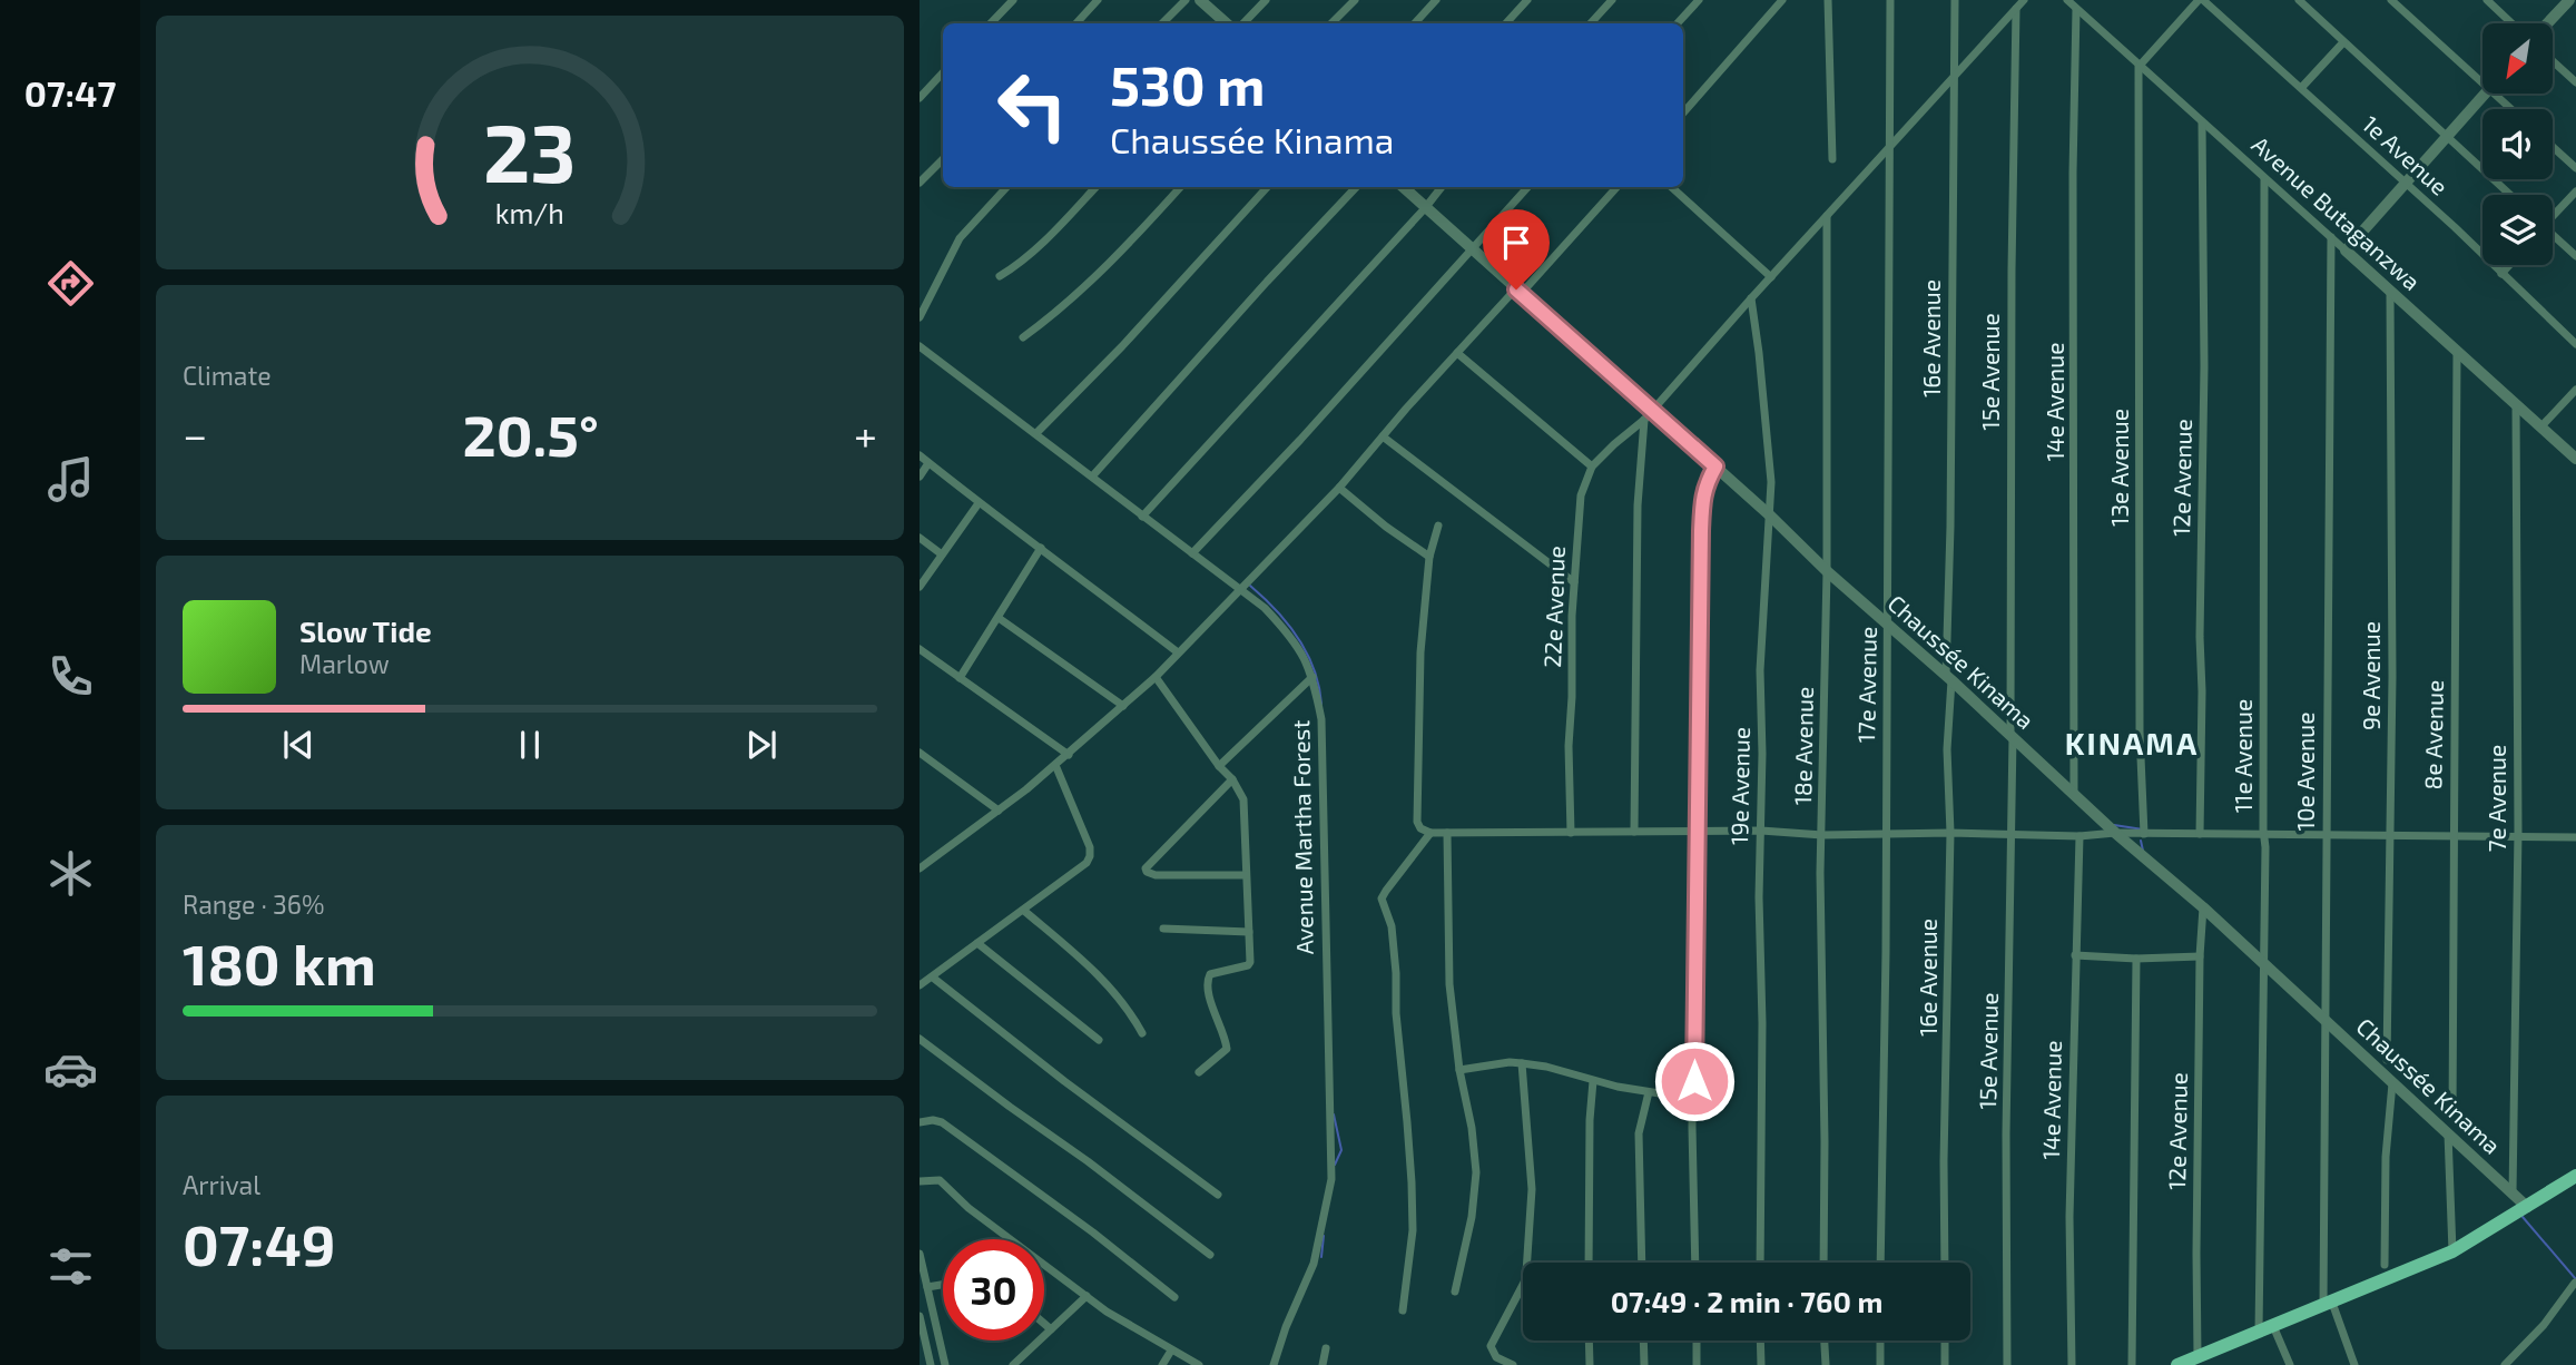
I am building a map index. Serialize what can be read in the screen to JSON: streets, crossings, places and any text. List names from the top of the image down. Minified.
{"streets":{"street":["1e Avenue","Avenue Butaganzwa","16e Avenue","15e Avenue","14e Avenue","13e Avenue","12e Avenue","22e Avenue","Chaussée Kinama","9e Avenue","17e Avenue","8e Avenue","18e Avenue","11e Avenue","10e Avenue","19e Avenue","7e Avenue","Avenue Martha Forest"]},"crossings":[["Avenue Butaganzwa","14e Avenue"],["Avenue Butaganzwa","13e Avenue"],["Avenue Butaganzwa","12e Avenue"],["Avenue Butaganzwa","9e Avenue"],["Avenue Butaganzwa","8e Avenue"],["Avenue Butaganzwa","11e Avenue"],["Avenue Butaganzwa","10e Avenue"],["Avenue Butaganzwa","7e Avenue"],["16e Avenue","22e Avenue"],["16e Avenue","Chaussée Kinama"],["15e Avenue","22e Avenue"],["15e Avenue","Chaussée Kinama"],["14e Avenue","Chaussée Kinama"],["12e Avenue","Chaussée Kinama"],["22e Avenue","Chaussée Kinama"],["22e Avenue","17e Avenue"],["22e Avenue","18e Avenue"],["22e Avenue","19e Avenue"],["Chaussée Kinama","17e Avenue"],["Chaussée Kinama","18e Avenue"],["Chaussée Kinama","11e Avenue"],["Chaussée Kinama","10e Avenue"],["Chaussée Kinama","19e Avenue"],["Chaussée Kinama","7e Avenue"]],"districts":["KINAMA"],"north":"bottom left","page":{"tabs":"07:47","turn":["530 m","Chaussée Kinama"],"tile":["Climate",["Range · 36%","180 km"],["Arrival","07:49"]],"heat":["−","20.5°","+"],"song":["Slow Tide","Marlow"],"limit":"30","trip":"07:49 · 2 min · 760 m","gauge":["23","km/h"]}}
